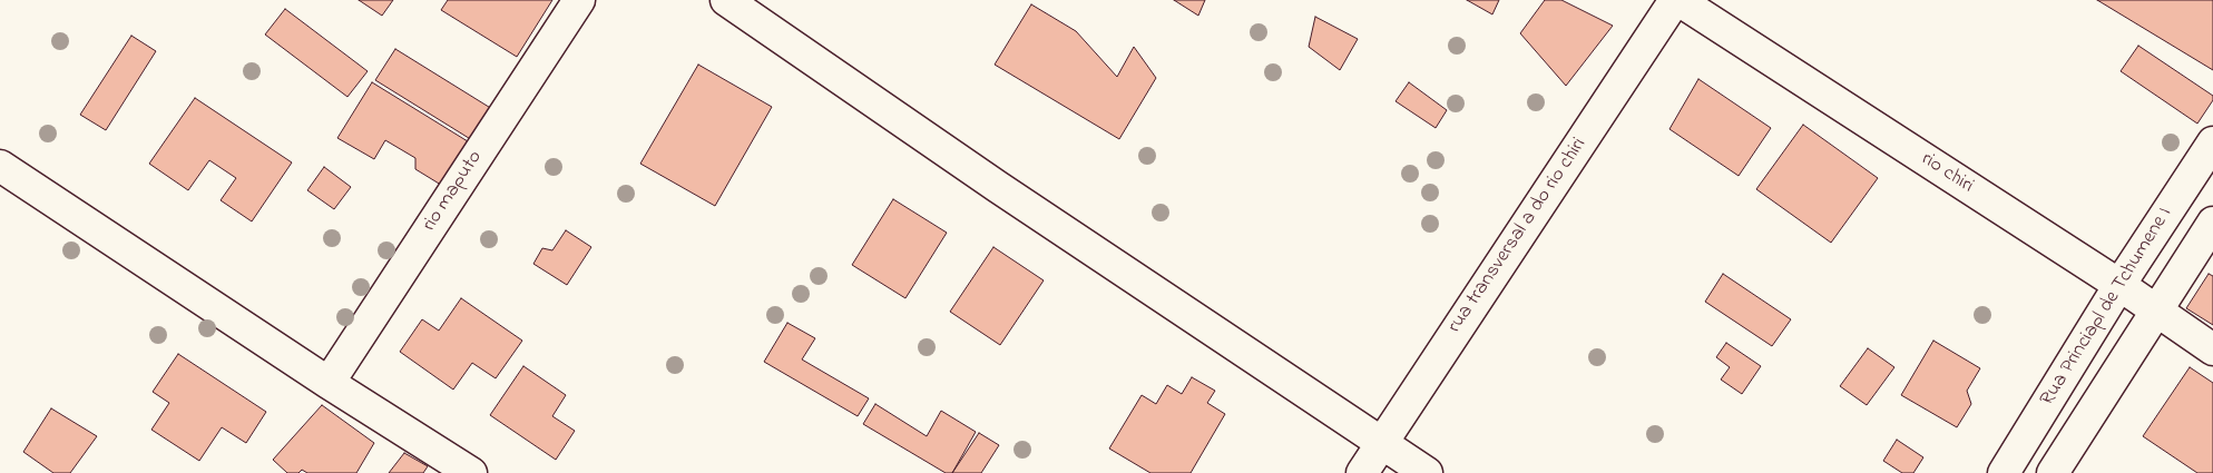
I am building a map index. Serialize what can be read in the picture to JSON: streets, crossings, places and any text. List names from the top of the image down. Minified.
{"streets":{"street":["rio chiri","rio maputo","rua transversal a do rio chiri","Rua Princiapl de Tchumene I"]},"crossings":[["rio chiri","rua transversal a do rio chiri"],["rio chiri","Rua Princiapl de Tchumene I"]]}
